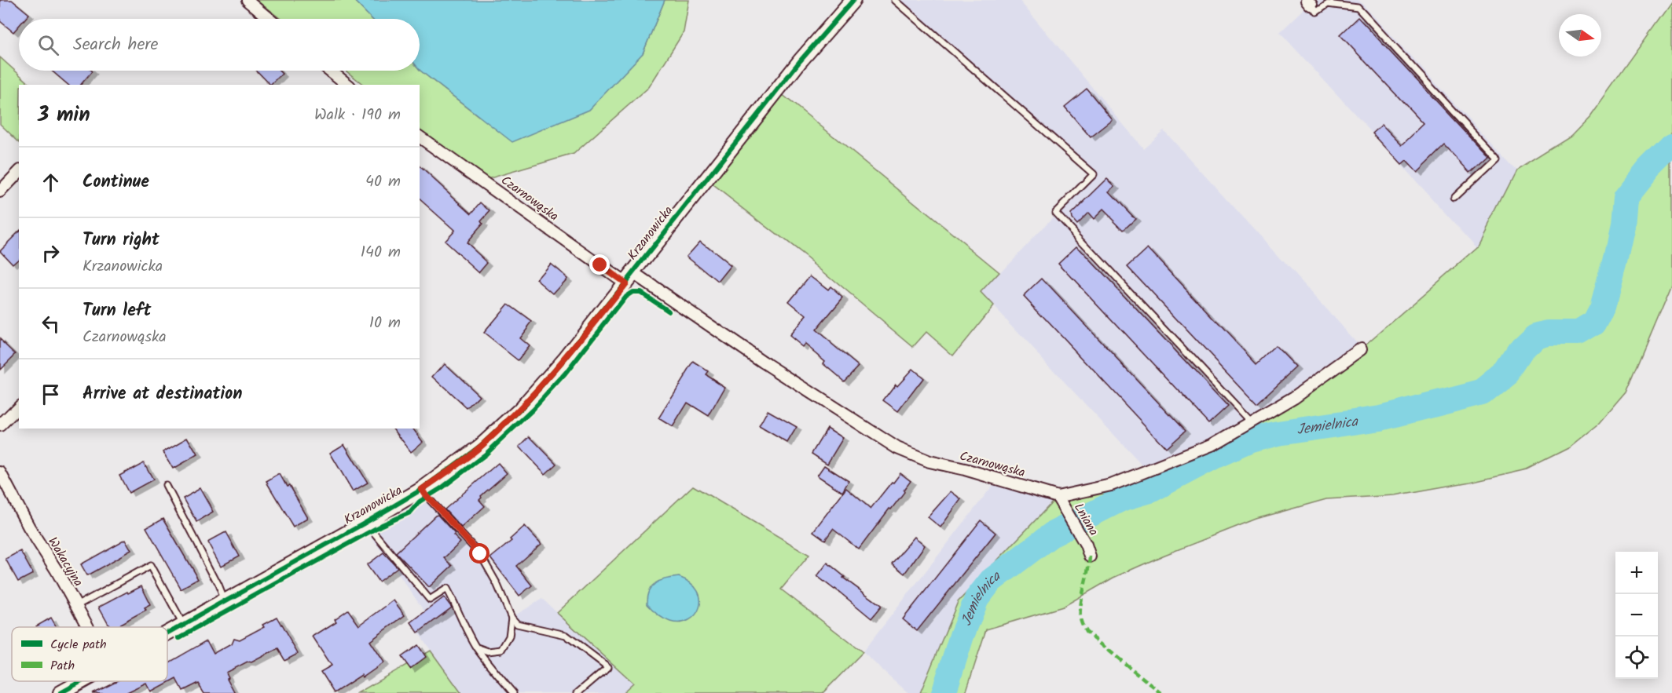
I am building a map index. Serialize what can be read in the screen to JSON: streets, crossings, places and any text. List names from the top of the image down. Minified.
{"streets":{"street":["Czarnowąska","Krzanowicka","Lniana","Wakacyjna"]},"crossings":[["Czarnowąska","Krzanowicka"],["Czarnowąska","Lniana"]],"water":["Jemielnica"],"legend":["Cycle path","Path"],"north":"right","page":{"search":"Search here","heading":["3 min","Walk · 190 m"],"list":[["Continue","40 m"],["Turn right","Krzanowicka","140 m"],["Turn left","Czarnowąska","10 m"],"Arrive at destination"],"map_buttons":["+","−"]}}
